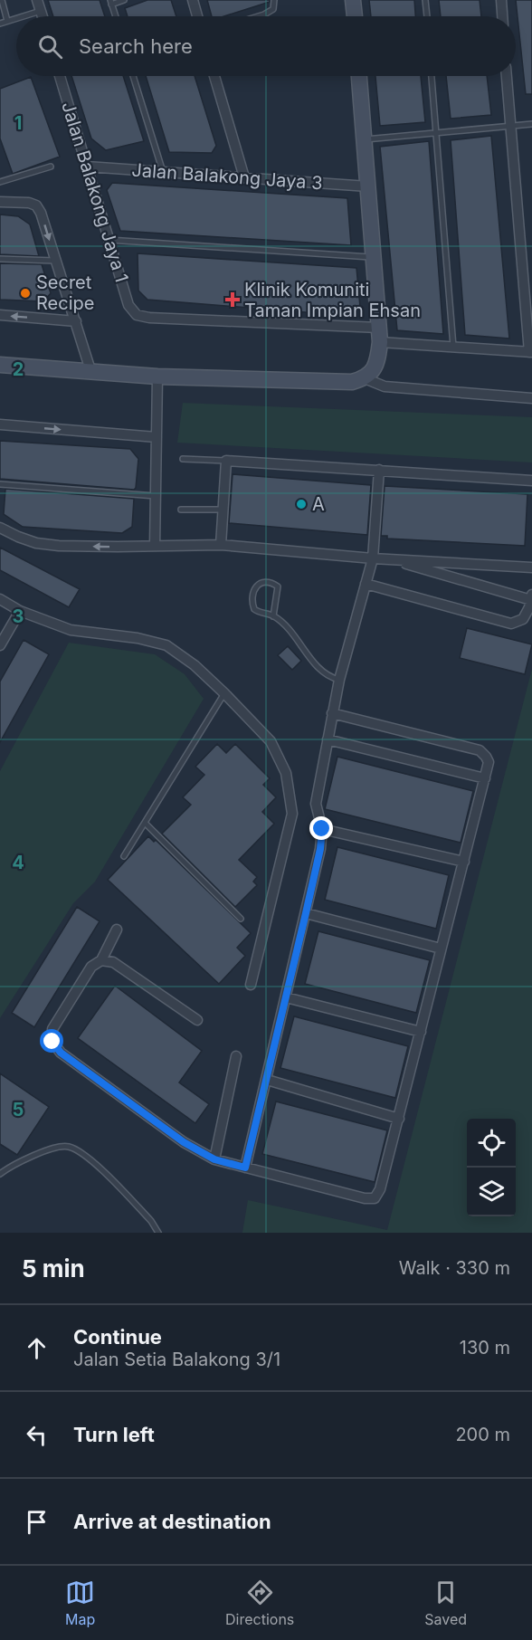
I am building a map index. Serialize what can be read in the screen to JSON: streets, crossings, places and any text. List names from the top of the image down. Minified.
{"streets":{"street":["Jalan Balakong Jaya 3","Jalan Balakong Jaya 1"]},"crossings":[["Jalan Balakong Jaya 3","Jalan Balakong Jaya 1"]],"places":{"other":["Secret Recipe","A"],"health":["Klinik Komuniti Taman Impian Ehsan"]},"page":{"search":"Search here","heading":["5 min","Walk · 330 m"],"list":[["Continue","Jalan Setia Balakong 3/1","130 m"],["Turn left","200 m"],"Arrive at destination"],"nav":["Map","Directions","Saved"]},"grid":{"rows":["1","2","3","4","5"]}}
